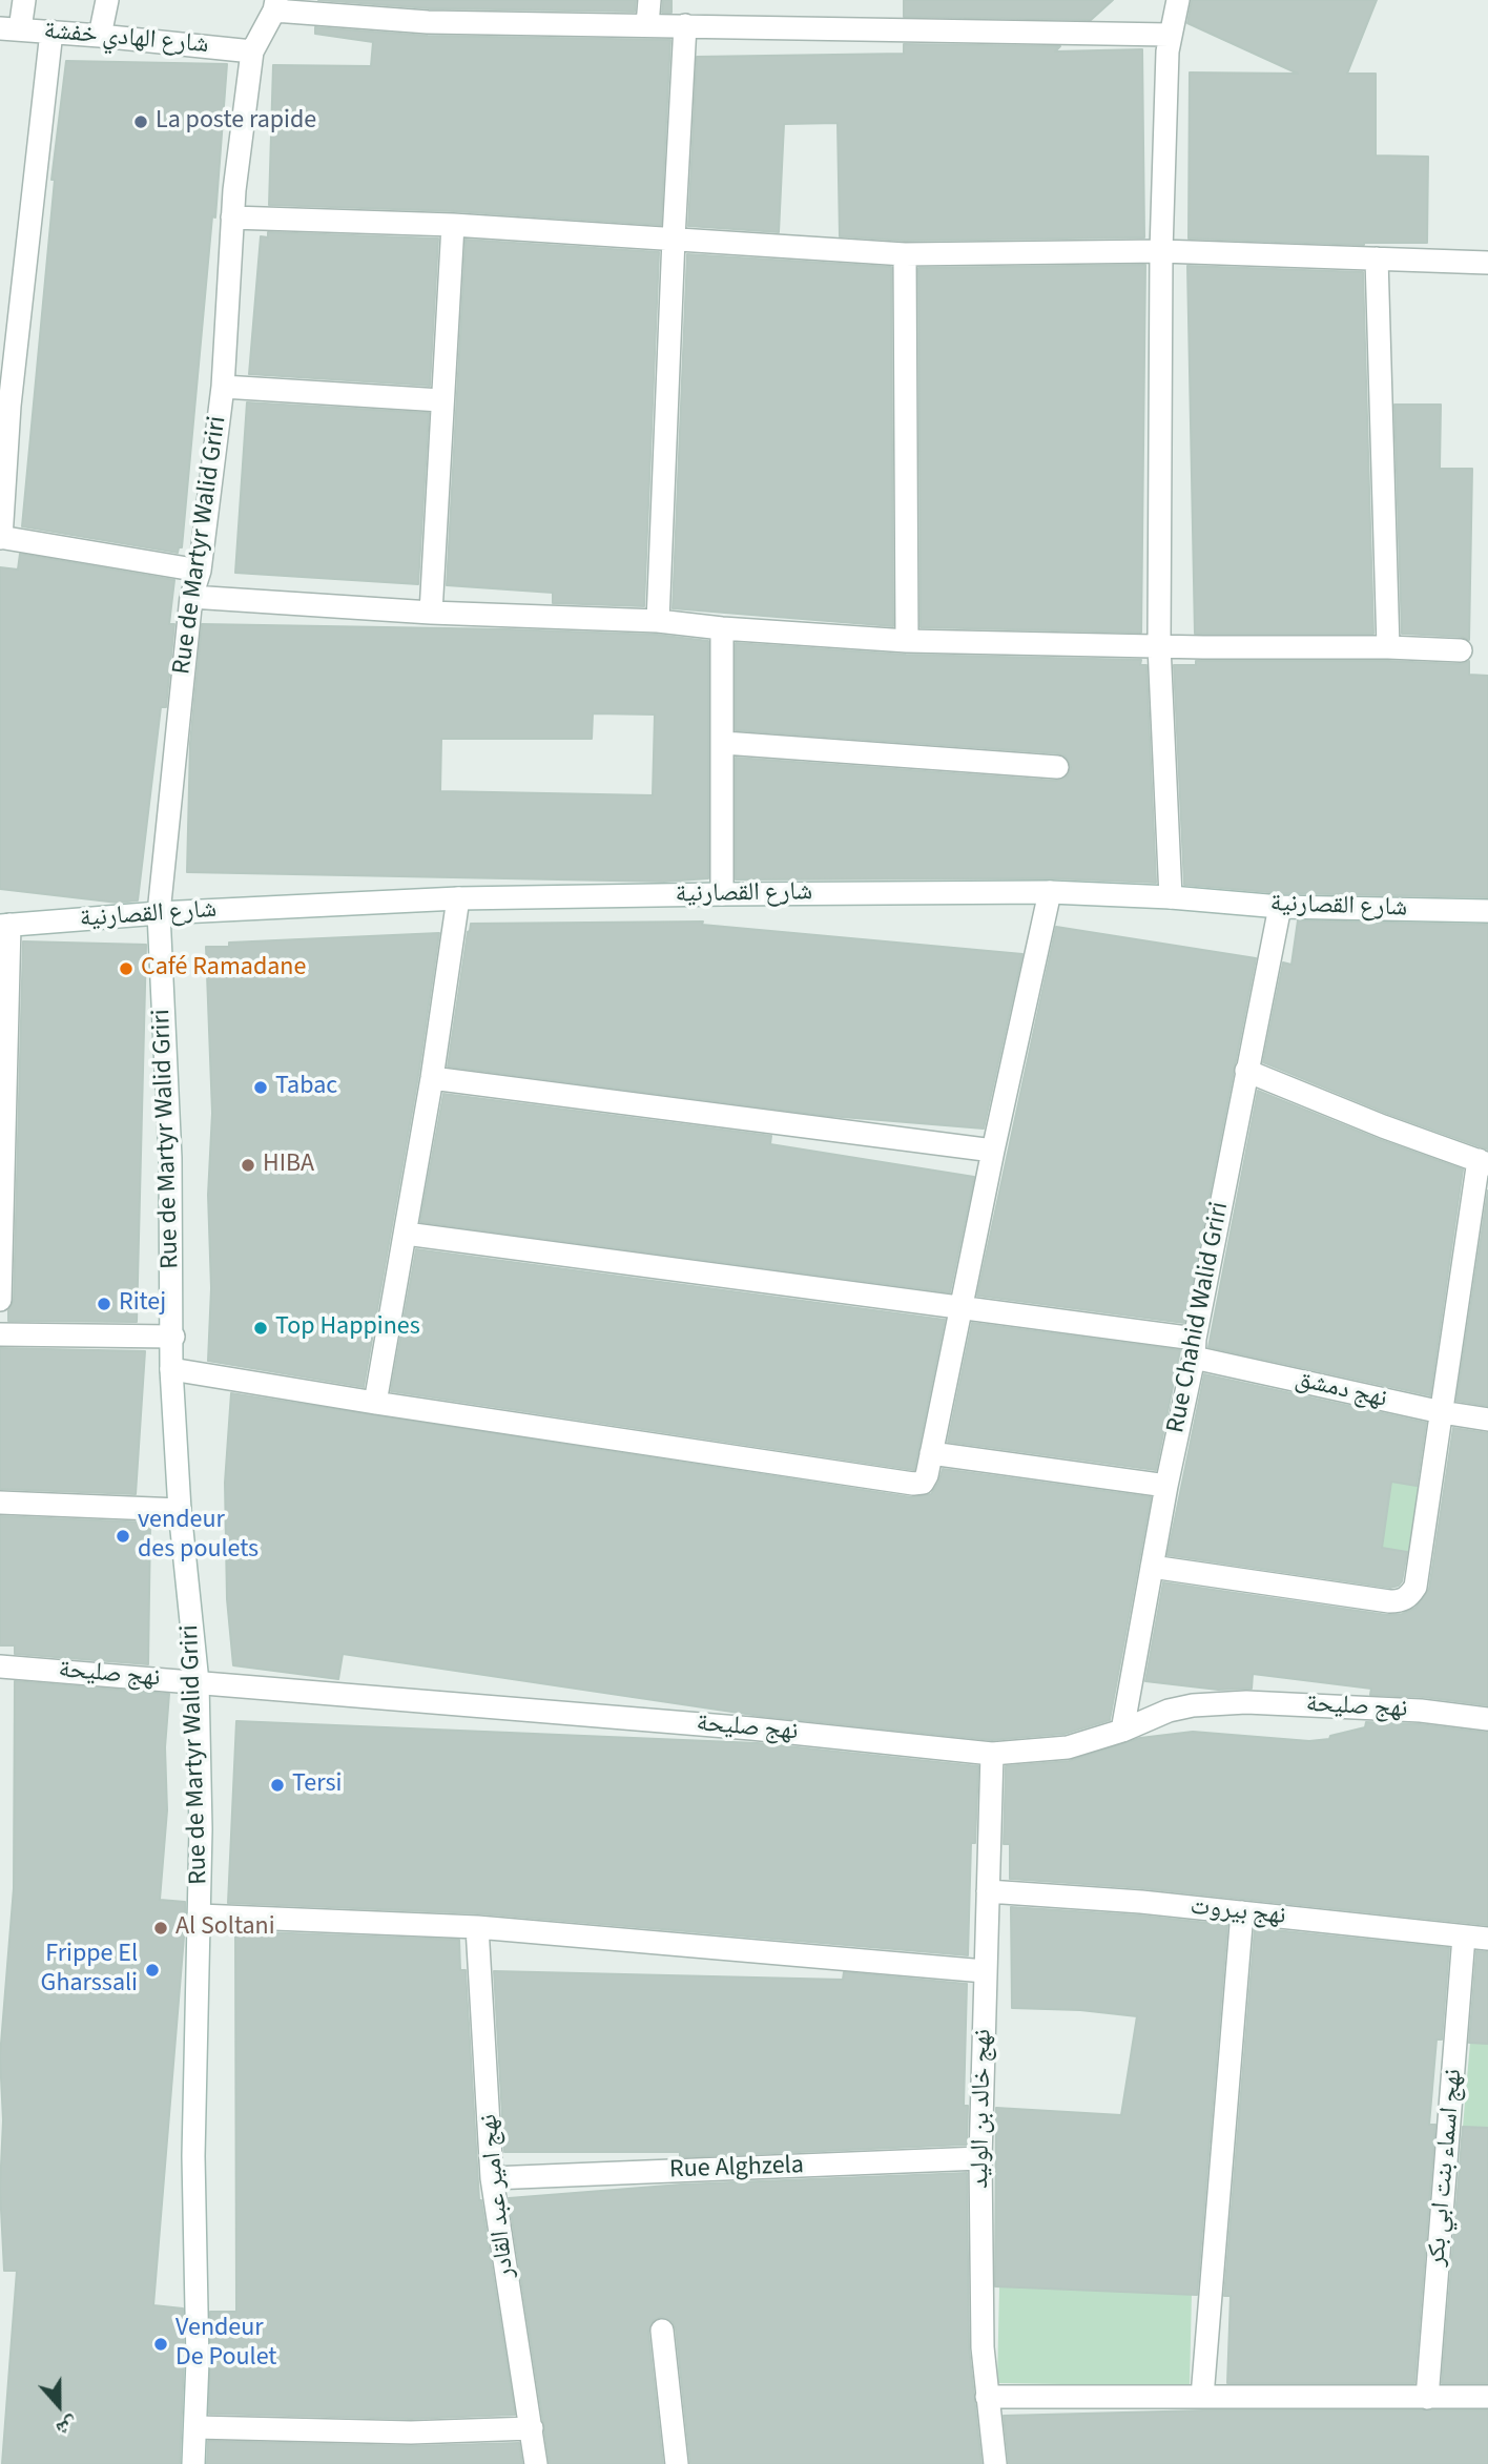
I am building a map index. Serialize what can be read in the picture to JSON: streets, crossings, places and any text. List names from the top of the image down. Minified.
{"streets":{"street":["شارع الهادي خفشة","Rue de Martyr Walid Griri","شارع القصارنية","Rue Chahid Walid Griri","نهج دمشق","نهج صليحة","نهج بيروت","نهج خالد بن الوليد","نهج اسماء بنت ابي بكر","Rue Alghzela","نهج امير عبد القادر"]},"crossings":[["شارع الهادي خفشة","Rue de Martyr Walid Griri"],["Rue de Martyr Walid Griri","شارع القصارنية"],["Rue de Martyr Walid Griri","نهج صليحة"],["شارع القصارنية","Rue Chahid Walid Griri"],["Rue Chahid Walid Griri","نهج دمشق"],["Rue Chahid Walid Griri","نهج صليحة"],["نهج صليحة","نهج خالد بن الوليد"],["نهج بيروت","نهج خالد بن الوليد"],["نهج بيروت","نهج اسماء بنت ابي بكر"],["نهج خالد بن الوليد","Rue Alghzela"],["Rue Alghzela","نهج امير عبد القادر"]],"places":["La poste rapide","Café Ramadane","Tabac","HIBA","Ritej","Top Happines","vendeur des poulets","Tersi","Al Soltani","Frippe El Gharssali","Vendeur De Poulet"],"north":"bottom"}
